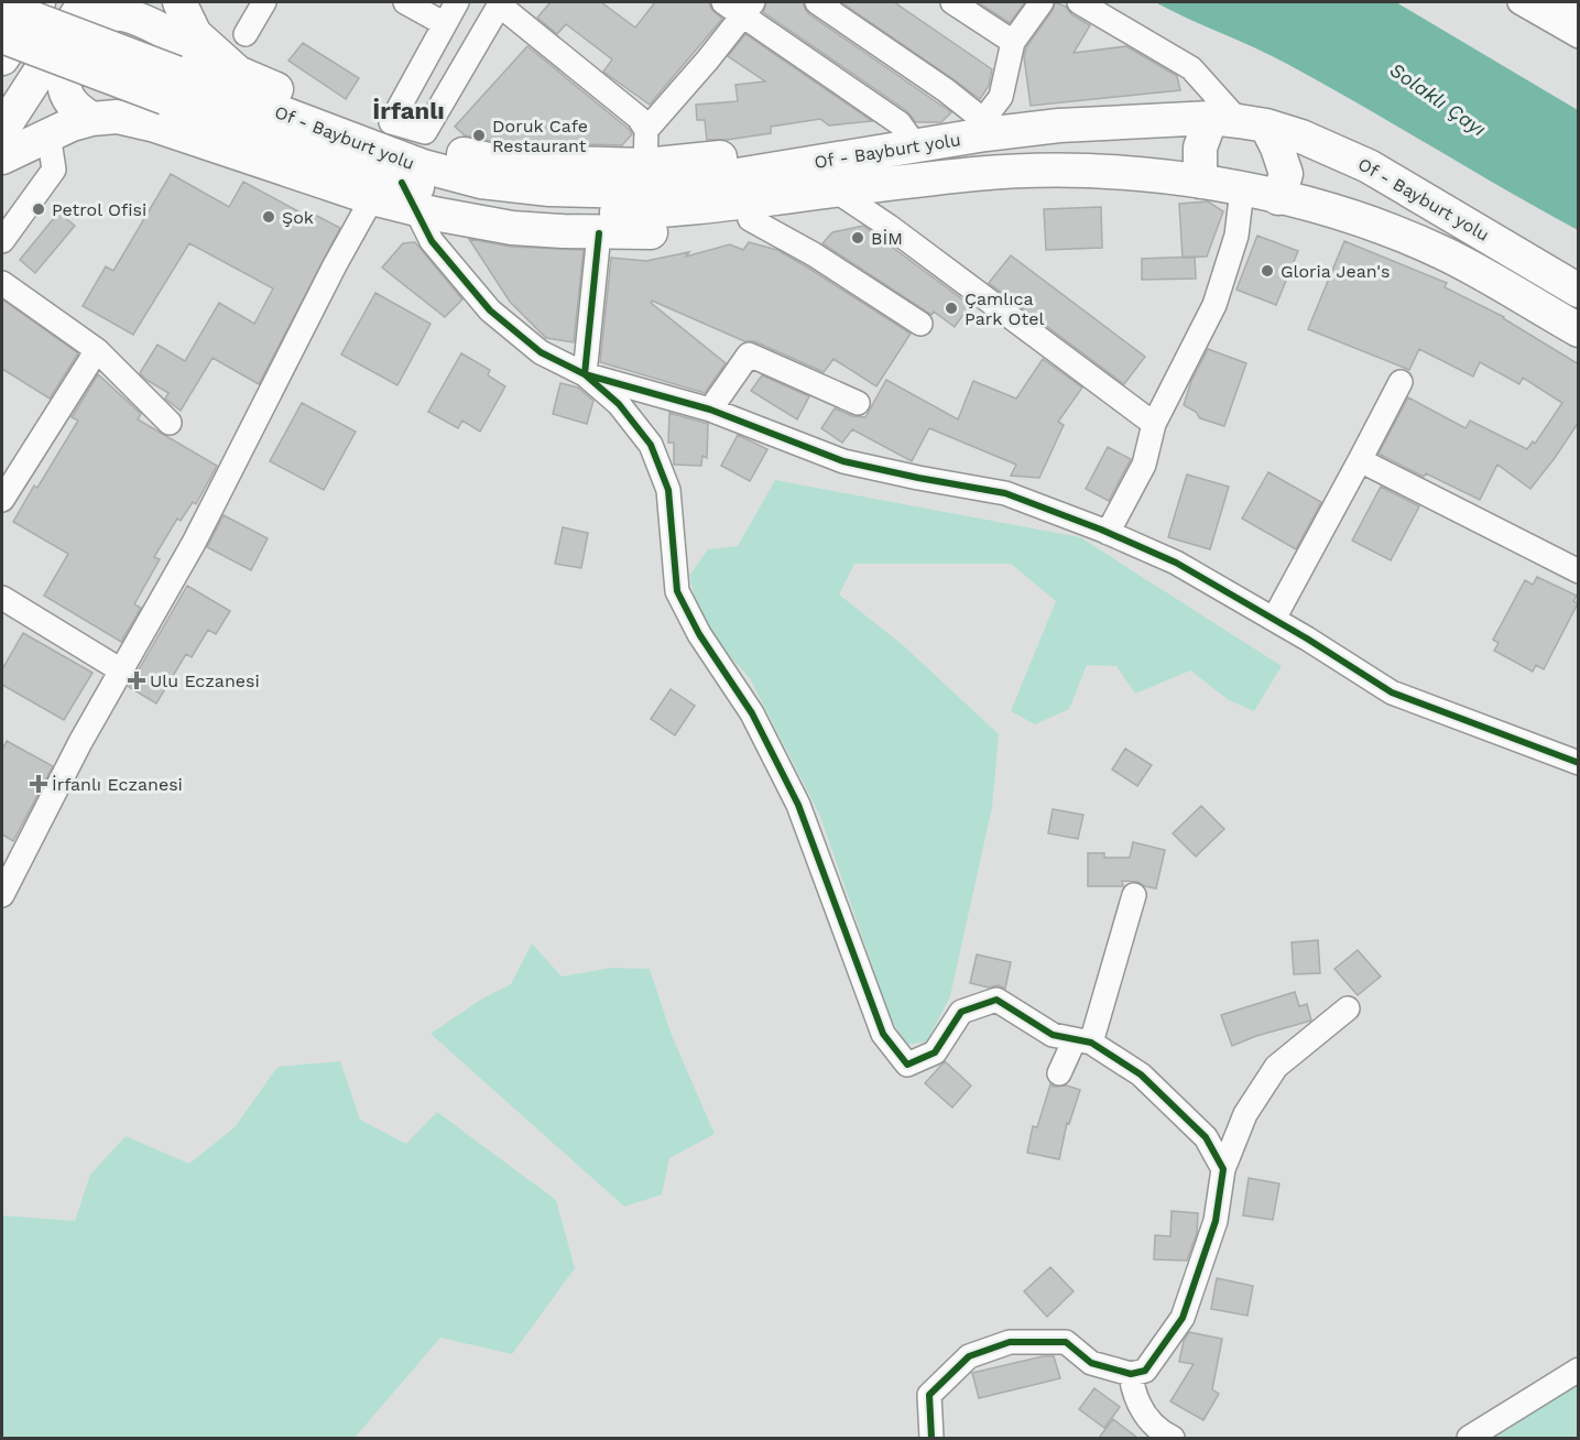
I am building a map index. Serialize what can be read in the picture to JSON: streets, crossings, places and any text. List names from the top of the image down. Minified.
{"streets":{"highway":["Of - Bayburt yolu"]},"districts":["İrfanlı"],"water":["Solaklı Çayı"],"places":{"other":["Doruk Cafe Restaurant","Petrol Ofisi","Şok","BİM","Gloria Jean's","Çamlıca Park Otel"],"health":["Ulu Eczanesi","İrfanlı Eczanesi"]}}
